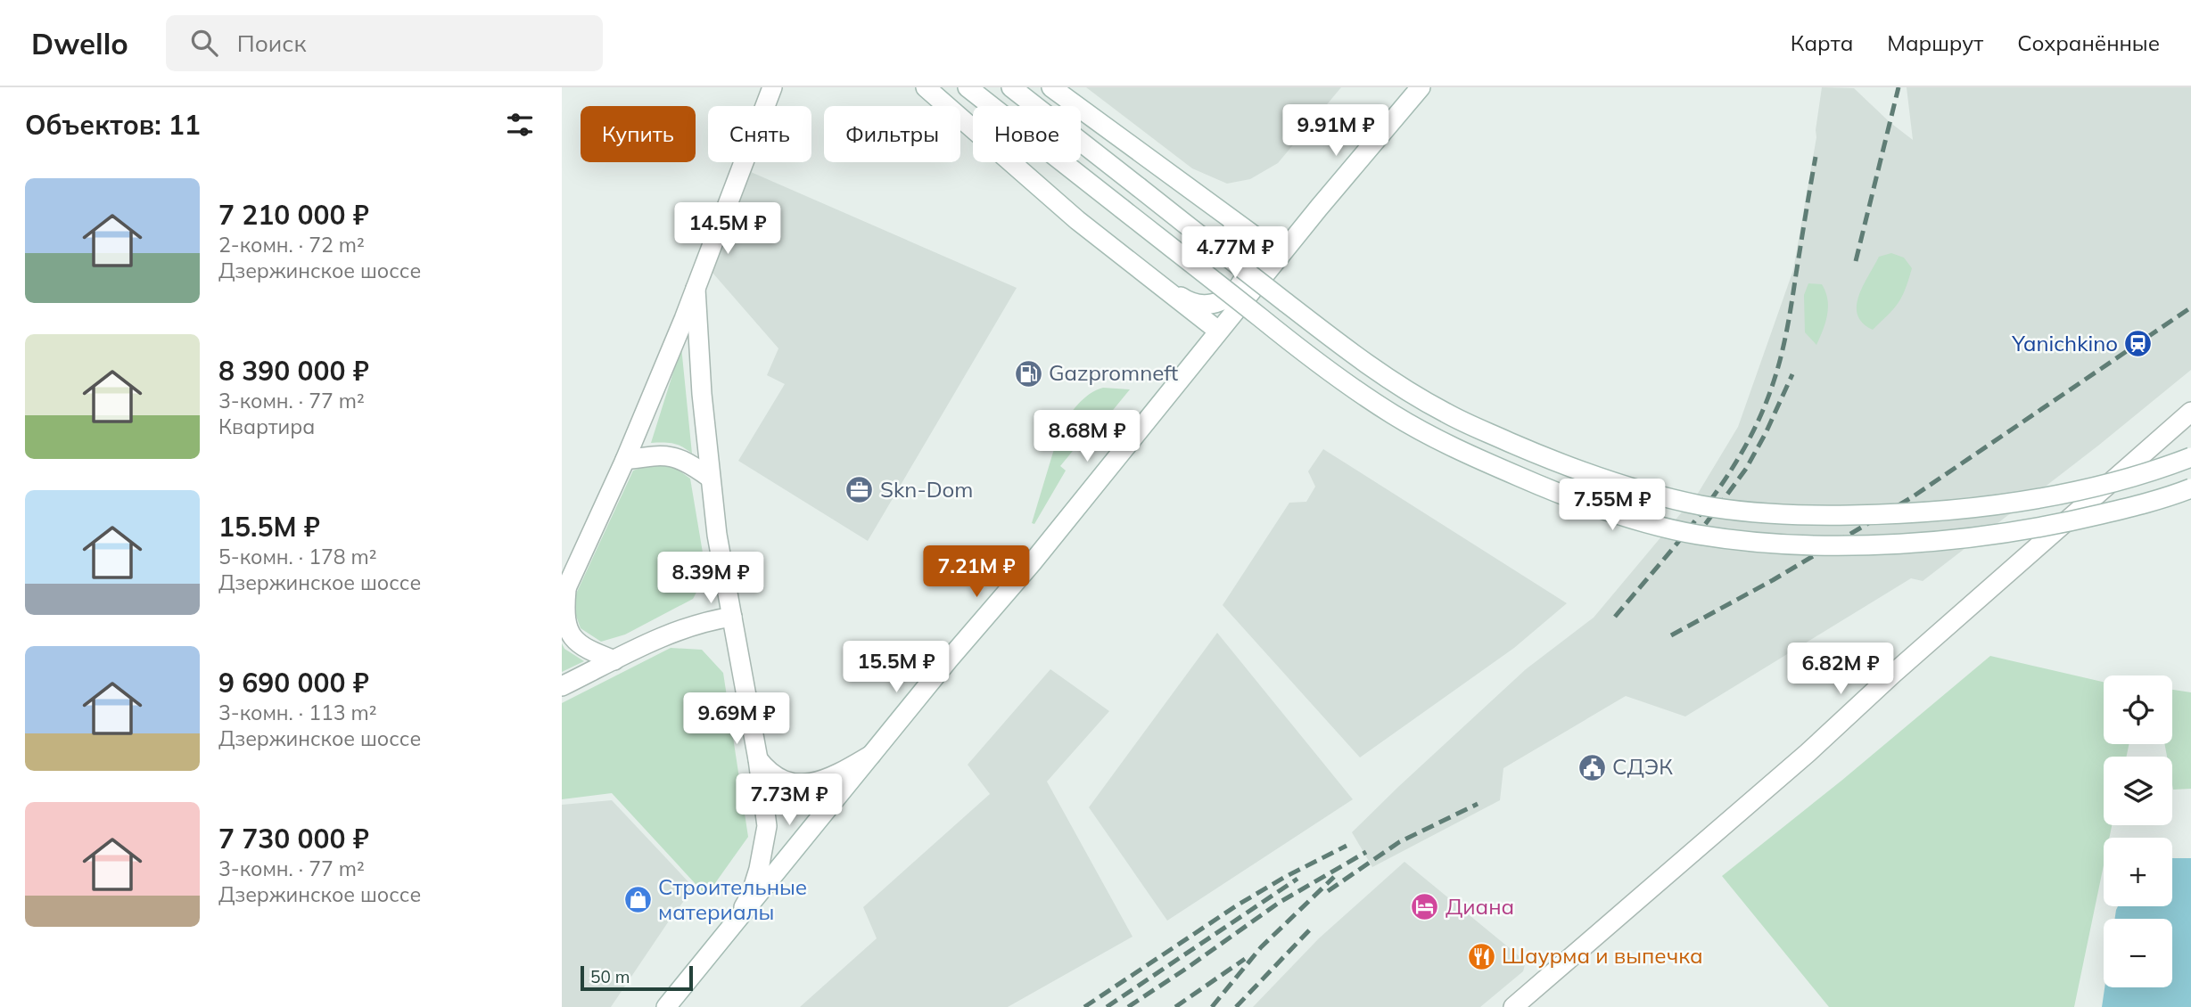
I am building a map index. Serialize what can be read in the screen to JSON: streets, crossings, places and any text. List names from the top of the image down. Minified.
{"places":{"station":["Yanichkino"],"fuel station":["Gazpromneft"],"office":["Skn-Dom"],"public building":["СДЭК"],"shop":["Строительные материалы"],"hotel":["Диана"],"restaurant":["Шаурма и выпечка"]},"scale_bar":"50 m","page":{"header":"Dwello","search":"Поиск","nav":["Карта","Маршрут","Сохранённые"],"heading":"Объектов: 11","price":["9.91M ₽","14.5M ₽","4.77M ₽","8.68M ₽","7.55M ₽","7.21M ₽","8.39M ₽","15.5M ₽","6.82M ₽","9.69M ₽","7.73M ₽"],"chip":["Купить","Снять","Фильтры","Новое"],"list":[{"name":"7 210 000 ₽","note":"2-комн. · 72 m² · Дзержинское шоссе"},{"name":"8 390 000 ₽","note":"3-комн. · 77 m² · Квартира"},{"name":"15.5M ₽","note":"5-комн. · 178 m² · Дзержинское шоссе"},{"name":"9 690 000 ₽","note":"3-комн. · 113 m² · Дзержинское шоссе"},{"name":"7 730 000 ₽","note":"3-комн. · 77 m² · Дзержинское шоссе"}],"map_buttons":["+","−"],"scale":"50 m"}}
